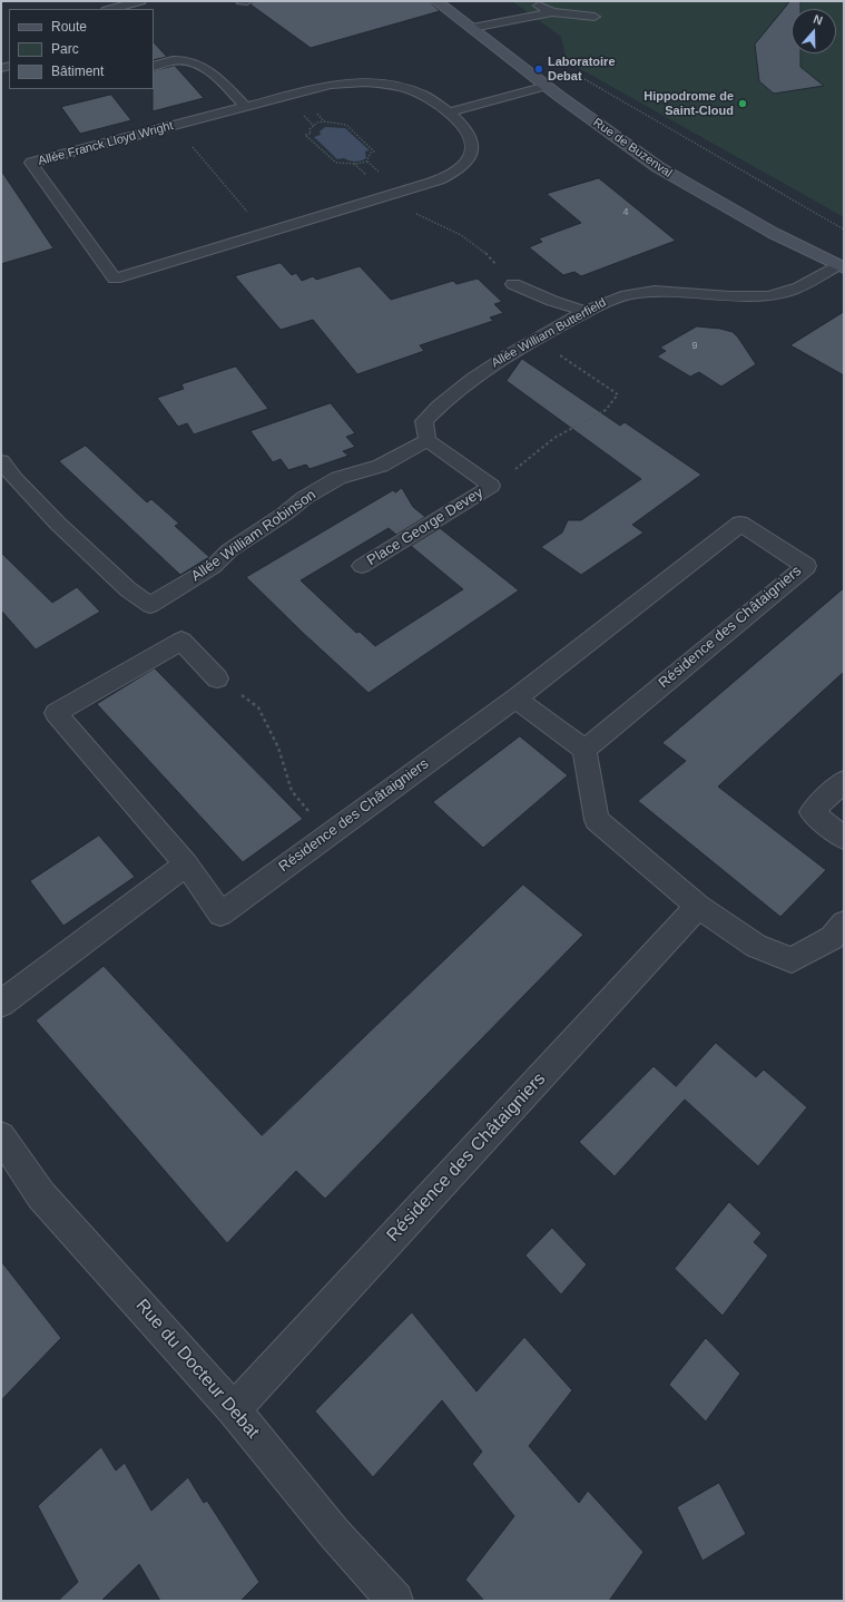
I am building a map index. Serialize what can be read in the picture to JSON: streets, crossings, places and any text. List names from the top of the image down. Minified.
{"streets":{"main road":["Rue de Buzenval"],"street":["Résidence des Châtaigniers","Rue du Docteur Debat"],"lane":["Allée Franck Lloyd Wright","Allée William Butterfield","Place George Devey","Allée William Robinson"]},"crossings":[["Rue de Buzenval","Allée William Butterfield"],["Allée William Butterfield","Place George Devey"],["Allée William Butterfield","Allée William Robinson"],["Place George Devey","Allée William Robinson"],["Résidence des Châtaigniers","Rue du Docteur Debat"]],"places":["Laboratoire Debat","Hippodrome de Saint-Cloud"],"house_numbers":["4","9"],"legend":["Route","Parc","Bâtiment"],"north":"top"}
